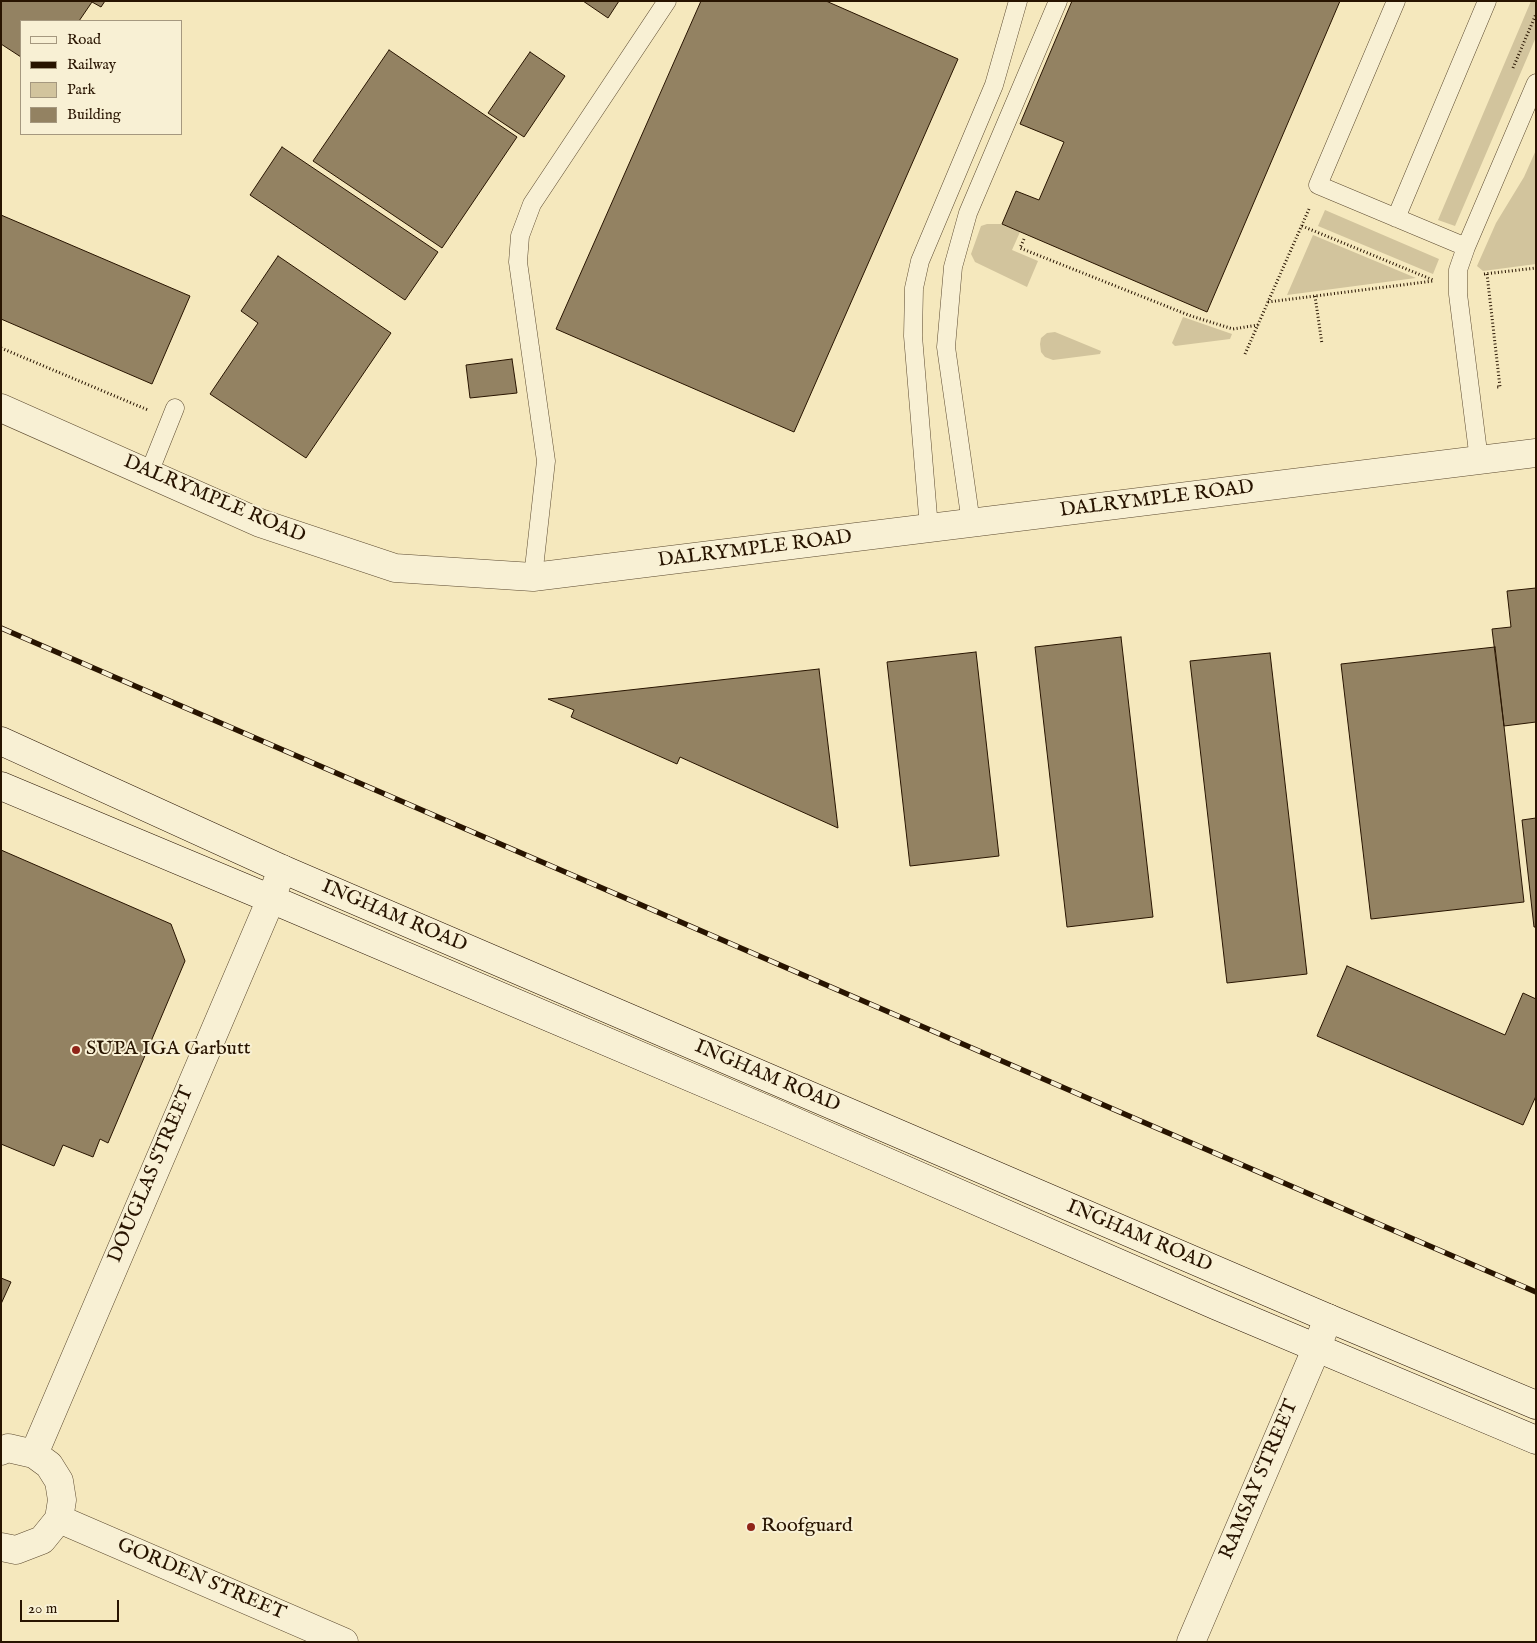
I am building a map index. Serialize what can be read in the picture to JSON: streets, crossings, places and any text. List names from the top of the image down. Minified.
{"streets":{"main road":["DALRYMPLE ROAD","INGHAM ROAD","DOUGLAS STREET","RAMSAY STREET","GORDEN STREET"]},"crossings":[["INGHAM ROAD","DOUGLAS STREET"],["INGHAM ROAD","RAMSAY STREET"]],"places":["SUPA IGA Garbutt","Roofguard"],"legend":["Road","Railway","Park","Building"],"scale_bar":"20 m"}
